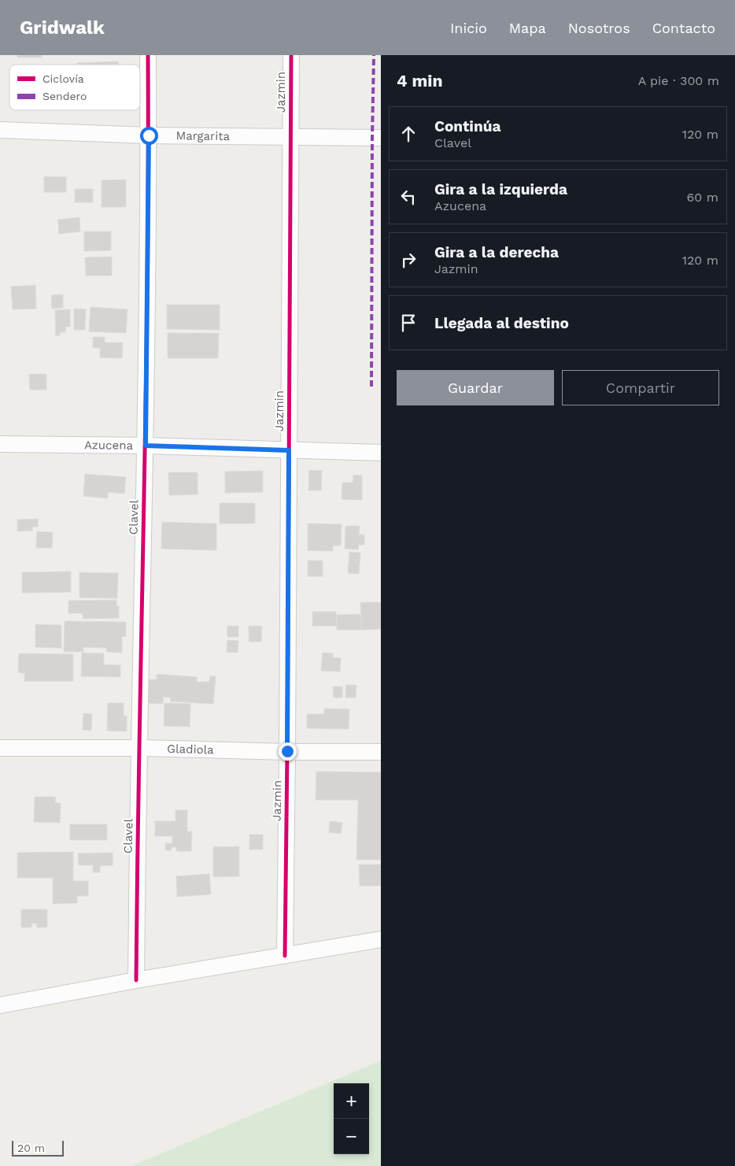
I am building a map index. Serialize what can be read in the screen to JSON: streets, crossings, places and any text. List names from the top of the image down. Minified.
{"streets":{"street":["Jazmin","Margarita","Azucena","Clavel","Gladiola"]},"crossings":[["Jazmin","Margarita"],["Jazmin","Azucena"],["Jazmin","Gladiola"],["Margarita","Clavel"],["Azucena","Clavel"],["Clavel","Gladiola"]],"legend":["Ciclovía","Sendero"],"scale_bar":"20 m","page":{"header":"Gridwalk","nav":["Inicio","Mapa","Nosotros","Contacto"],"heading":["4 min","A pie · 300 m"],"list":[["Continúa","Clavel","120 m"],["Gira a la izquierda","Azucena","60 m"],["Gira a la derecha","Jazmin","120 m"],"Llegada al destino"],"buttons":["Guardar","Compartir"],"map_buttons":["+","−"],"scale":"20 m"}}
